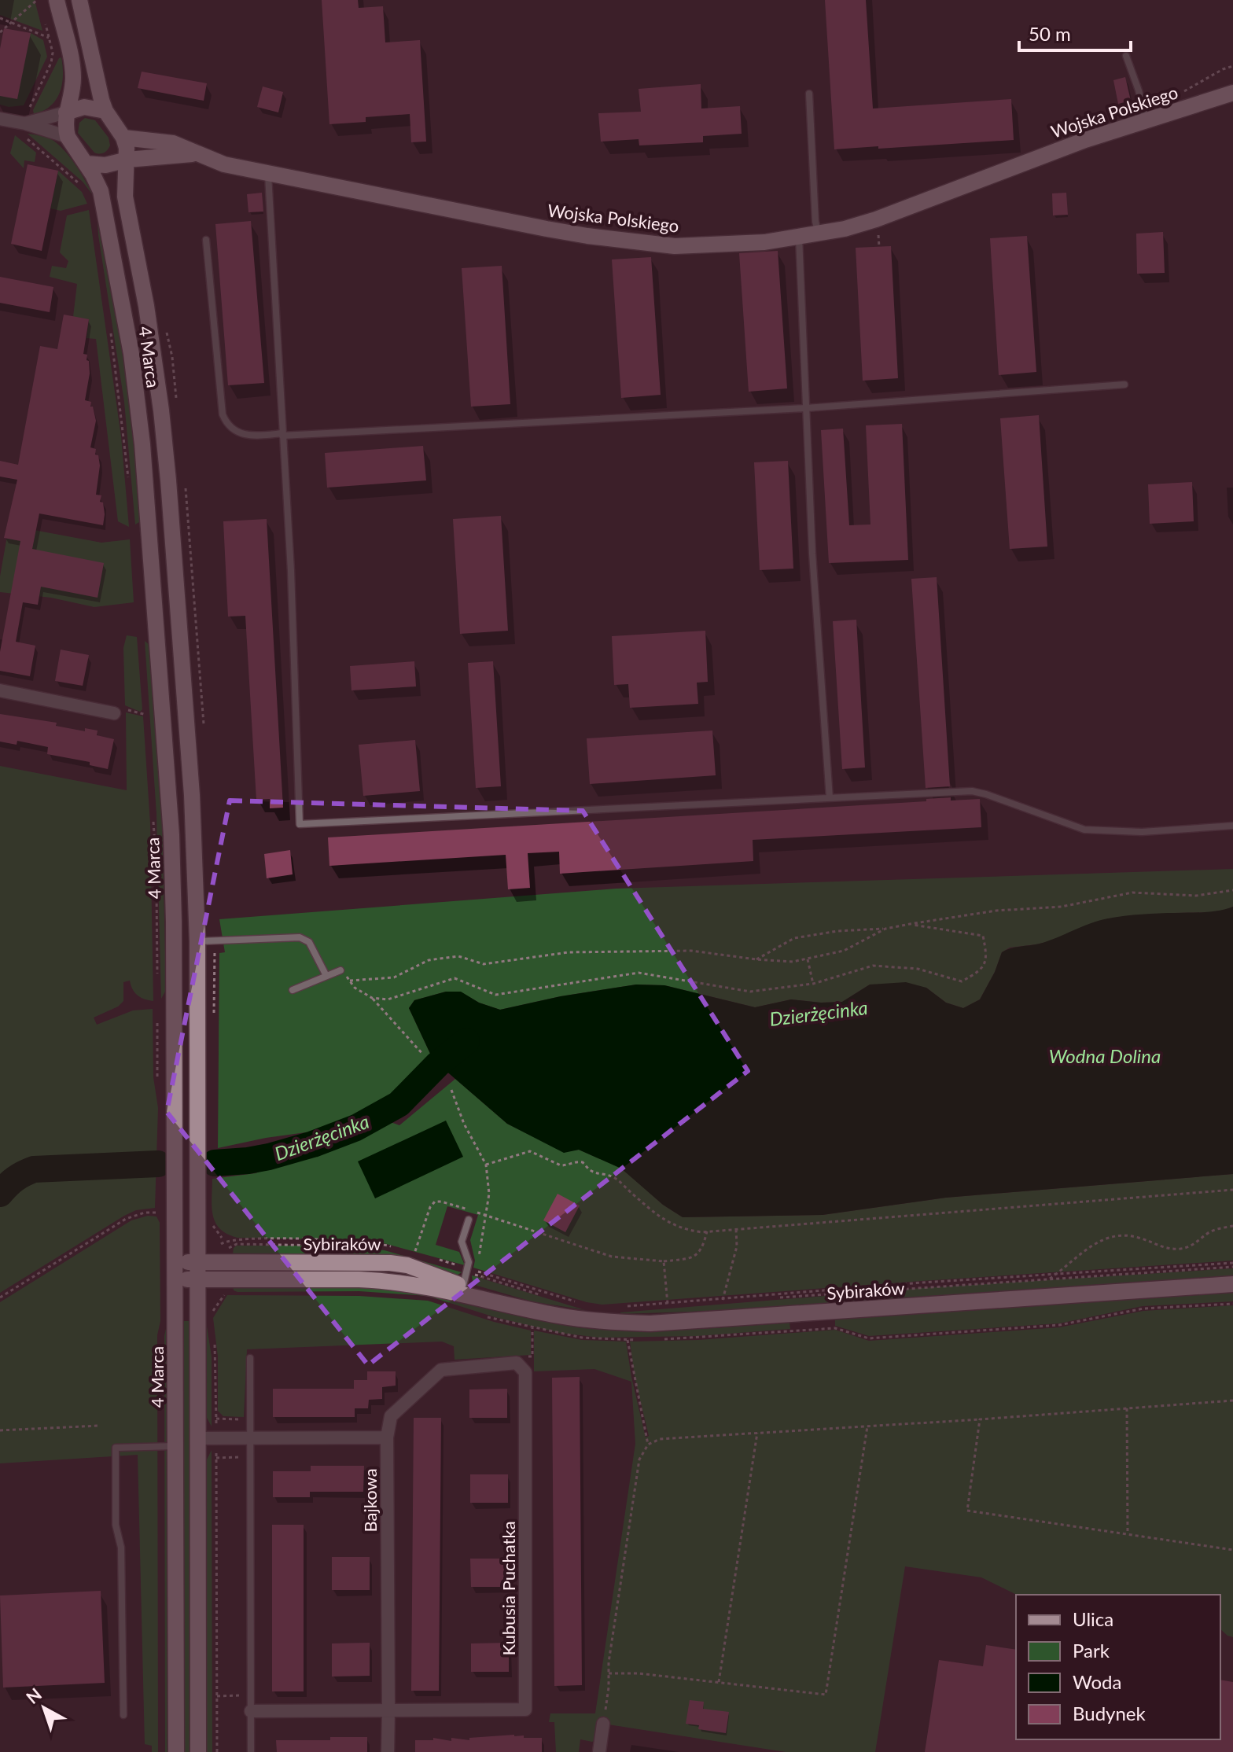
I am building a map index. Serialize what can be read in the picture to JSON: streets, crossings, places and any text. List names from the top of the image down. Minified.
{"streets":{"main road":["Wojska Polskiego","4 Marca","Sybiraków"],"street":["Bajkowa","Kubusia Puchatka"]},"crossings":[["Wojska Polskiego","4 Marca"],["4 Marca","Sybiraków"],["Bajkowa","Kubusia Puchatka"]],"water":["Dzierżęcinka","Wodna Dolina"],"legend":["Ulica","Park","Woda","Budynek"],"scale_bar":"50 m","north":"top left"}
